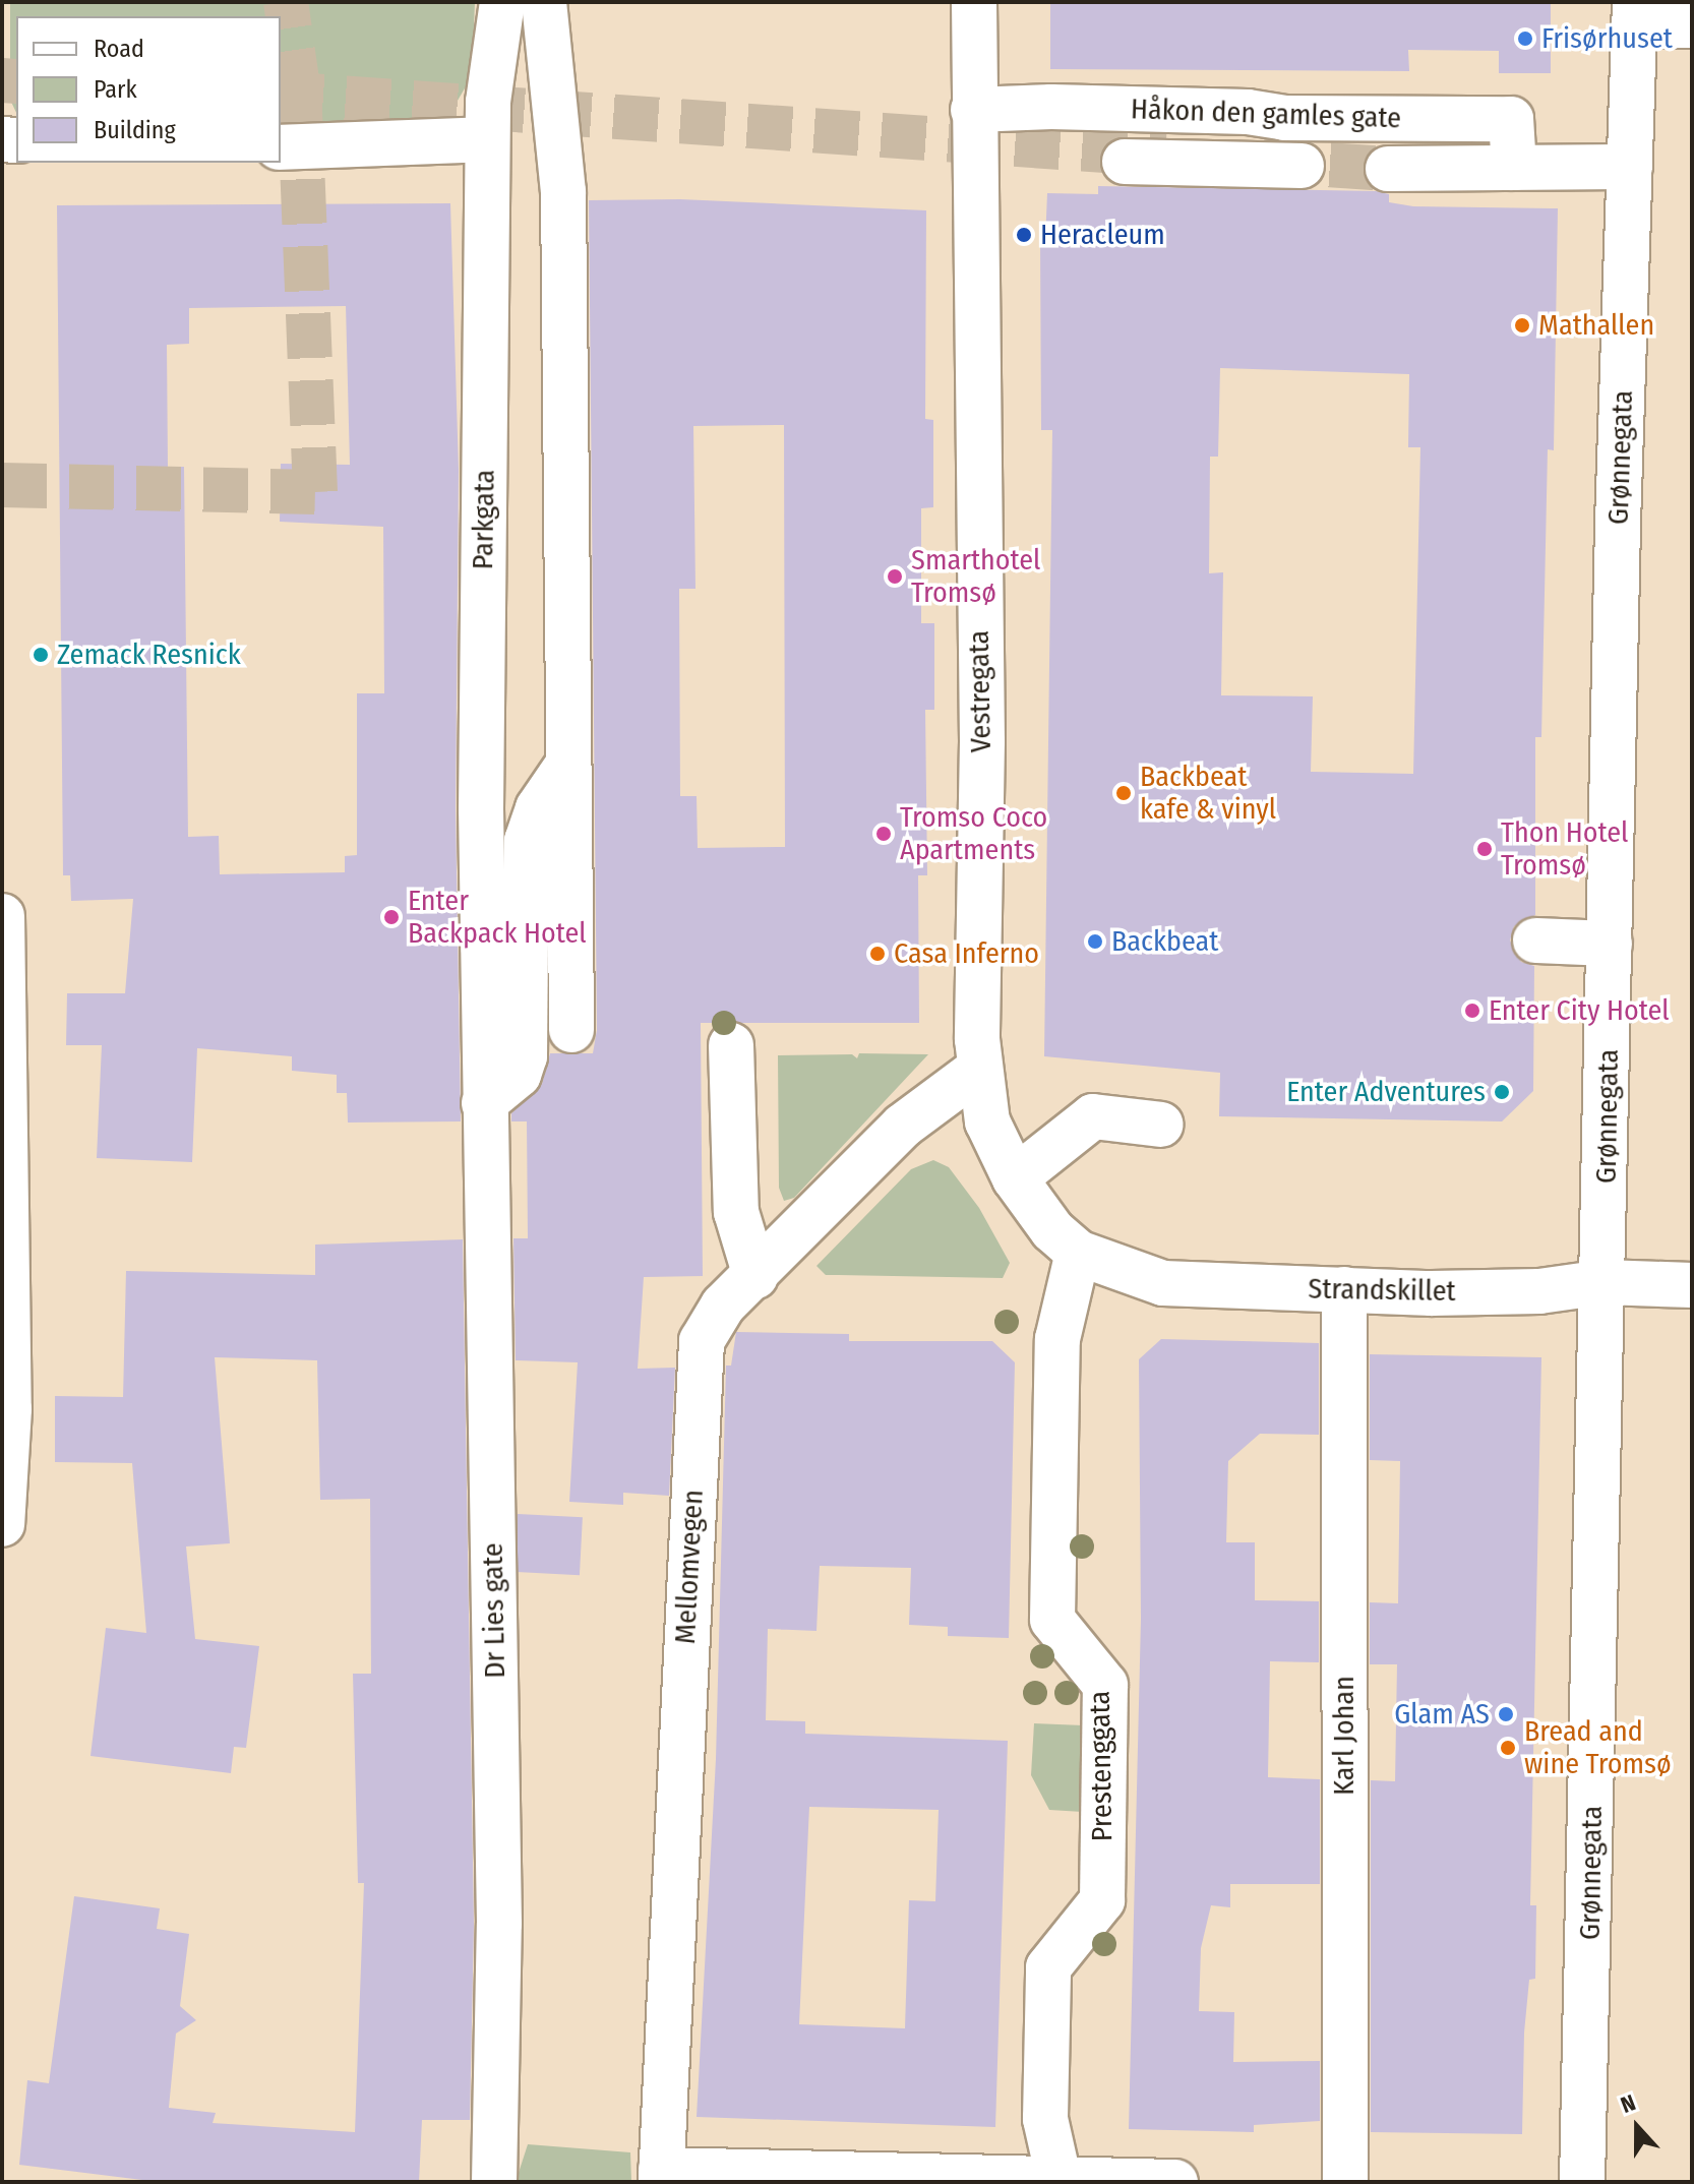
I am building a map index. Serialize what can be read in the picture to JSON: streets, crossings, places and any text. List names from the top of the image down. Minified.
{"streets":{"street":["Håkon den gamles gate","Grønnegata","Parkgata","Vestregata","Strandskillet","Mellomvegen","Dr Lies gate","Karl Johan","Prestenggata"]},"crossings":[["Håkon den gamles gate","Grønnegata"],["Håkon den gamles gate","Vestregata"],["Grønnegata","Strandskillet"],["Parkgata","Dr Lies gate"],["Vestregata","Strandskillet"],["Vestregata","Mellomvegen"],["Vestregata","Prestenggata"],["Strandskillet","Karl Johan"],["Strandskillet","Prestenggata"]],"places":["Frisørhuset","Heracleum","Mathallen","Smarthotel Tromsø","Zemack Resnick","Backbeat kafe & vinyl","Tromso Coco Apartments","Thon Hotel Tromsø","Enter Backpack Hotel","Backbeat","Casa Inferno","Enter City Hotel","Enter Adventures","Glam AS","Bread and wine Tromsø"],"legend":["Road","Park","Building"],"north":"top"}
